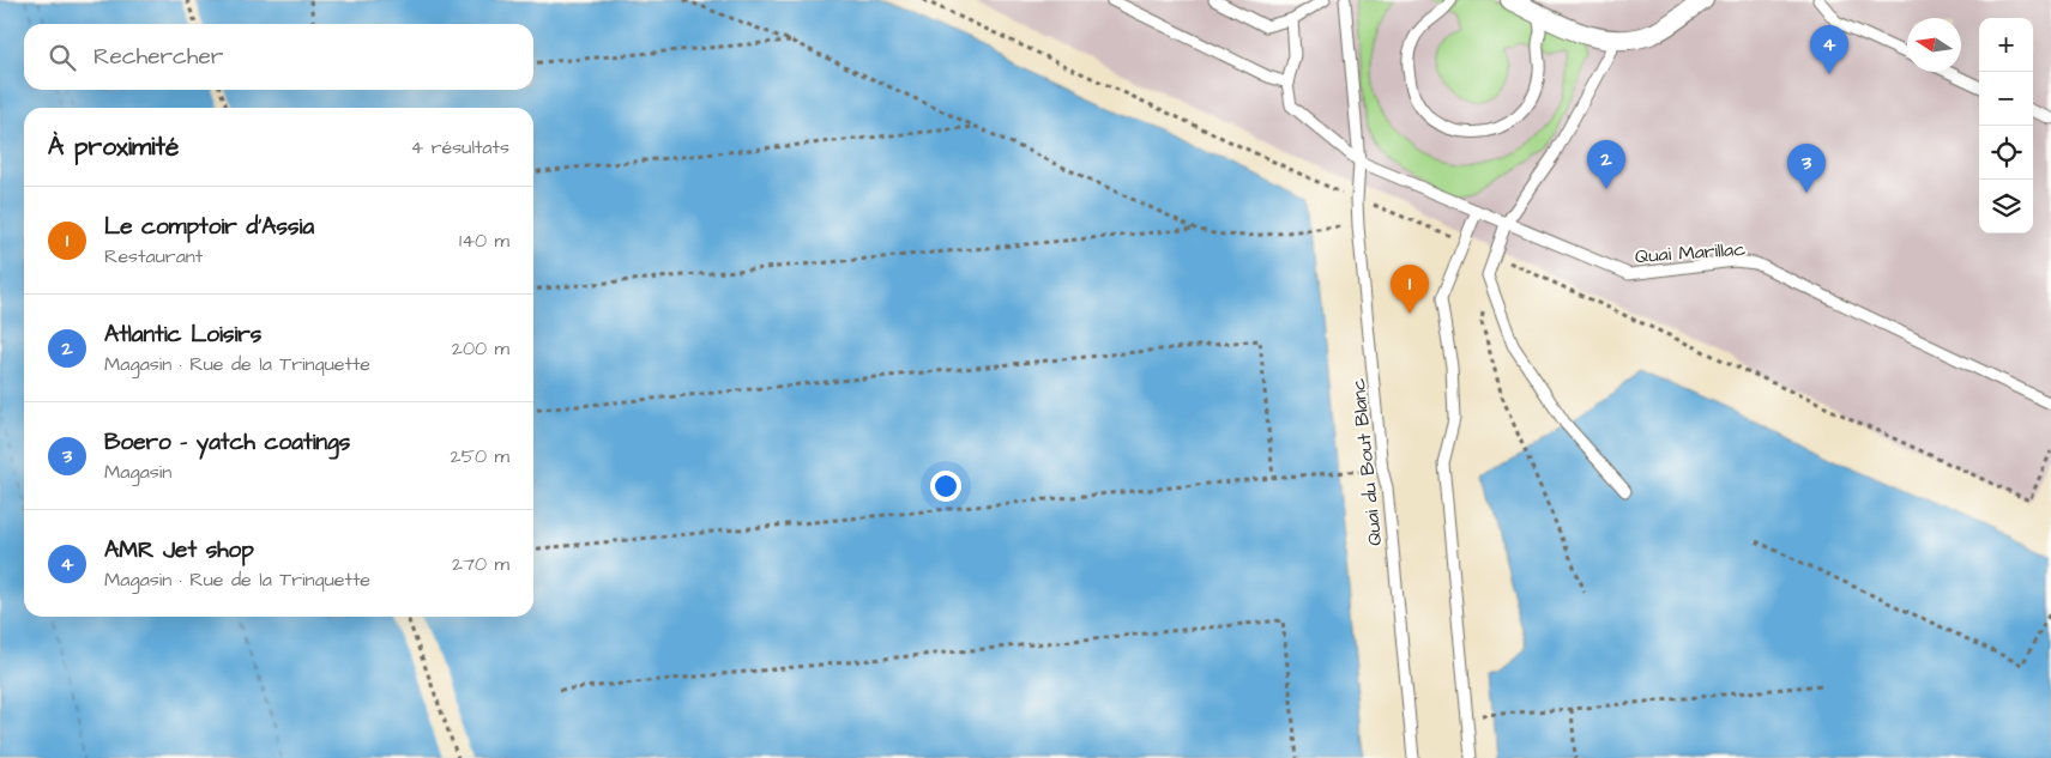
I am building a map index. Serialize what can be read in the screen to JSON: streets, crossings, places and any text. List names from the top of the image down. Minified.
{"streets":{"lane":["Quai Marillac","Quai du Bout Blanc"]},"crossings":[["Quai Marillac","Quai du Bout Blanc"]],"north":"left","page":{"map_buttons":["+","−"],"search":"Rechercher","pins":["4","2","3","1"],"heading":["À proximité","4 résultats"],"list":[{"mark":"1","name":"Le comptoir d'Assia","note":"Restaurant","value":"140 m"},{"mark":"2","name":"Atlantic Loisirs","note":"Magasin · Rue de la Trinquette","value":"200 m"},{"mark":"3","name":"Boero - yatch coatings","note":"Magasin","value":"250 m"},{"mark":"4","name":"AMR Jet shop","note":"Magasin · Rue de la Trinquette","value":"270 m"}]}}
